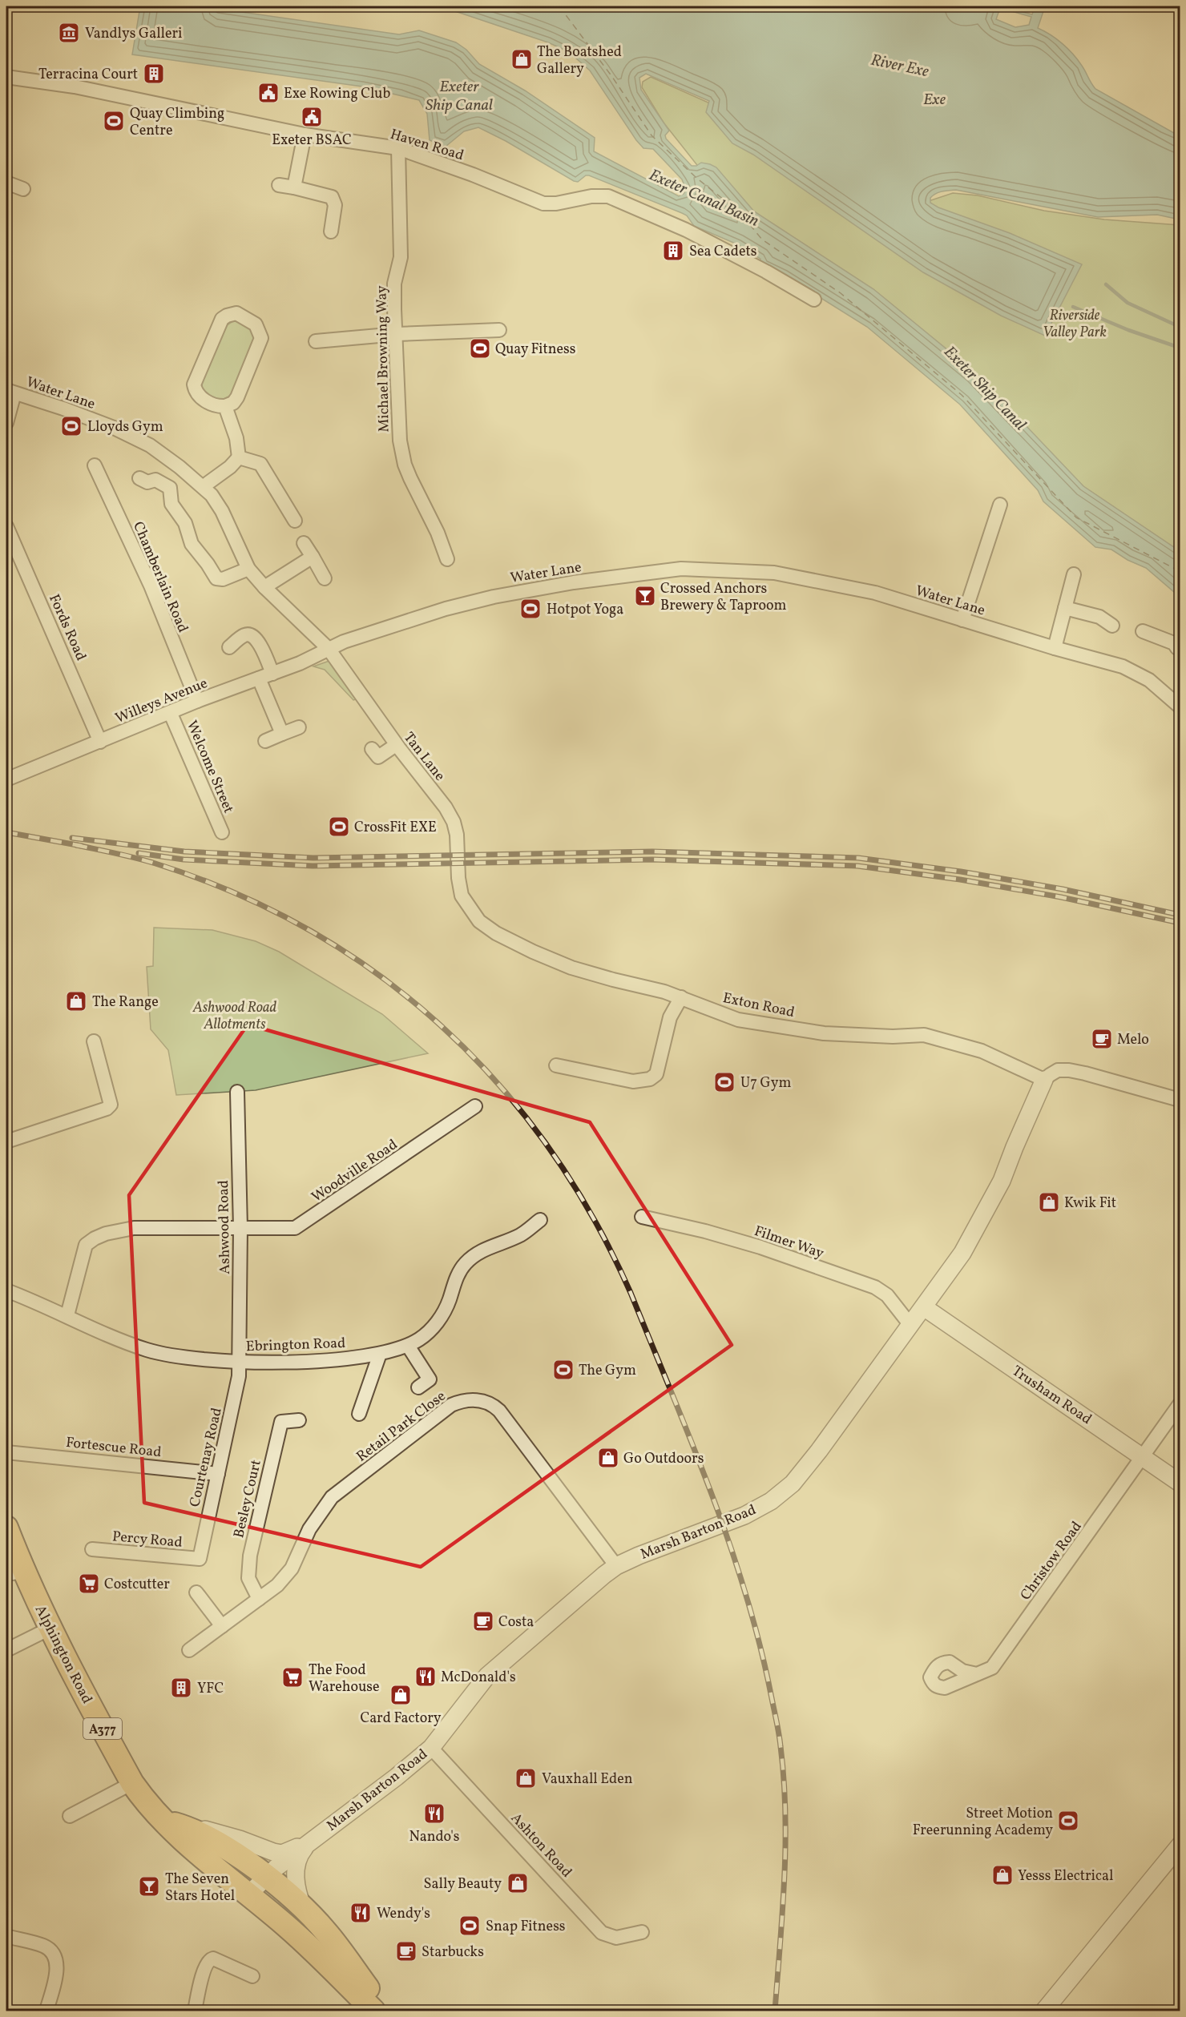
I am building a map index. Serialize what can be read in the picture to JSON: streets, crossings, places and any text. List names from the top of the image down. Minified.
{"streets":{"highway":["Alphington Road","A377"],"street":["Haven Road","Michael Browning Way","Water Lane","Chamberlain Road","Fords Road","Willeys Avenue","Tan Lane","Welcome Street","Exton Road","Woodville Road","Ashwood Road","Filmer Way","Ebrington Road","Trusham Road","Retail Park Close","Fortescue Road","Courtenay Road","Besley Court","Marsh Barton Road","Percy Road","Christow Road","Ashton Road"]},"crossings":[["Haven Road","Michael Browning Way"],["Water Lane","Willeys Avenue"],["Water Lane","Tan Lane"],["Chamberlain Road","Willeys Avenue"],["Fords Road","Willeys Avenue"],["Willeys Avenue","Tan Lane"],["Willeys Avenue","Welcome Street"],["Tan Lane","Exton Road"],["Exton Road","Marsh Barton Road"],["Woodville Road","Ashwood Road"],["Woodville Road","Ebrington Road"],["Ashwood Road","Ebrington Road"],["Ashwood Road","Courtenay Road"],["Filmer Way","Marsh Barton Road"],["Ebrington Road","Courtenay Road"],["Trusham Road","Marsh Barton Road"],["Trusham Road","Christow Road"],["Retail Park Close","Besley Court"],["Retail Park Close","Marsh Barton Road"],["Fortescue Road","Courtenay Road"],["Courtenay Road","Percy Road"],["Marsh Barton Road","Alphington Road"],["Marsh Barton Road","Ashton Road"]],"water":["River Exe","Exeter Ship Canal","Exe","Exeter Canal Basin"],"parks":["Riverside Valley Park","Ashwood Road Allotments"],"places":{"museum":["Vandlys Galleri"],"shop":["The Boatshed Gallery","The Range","Kwik Fit","Go Outdoors","Card Factory","Vauxhall Eden","Yesss Electrical","Sally Beauty"],"building":["Terracina Court","Sea Cadets","YFC"],"public building":["Exe Rowing Club","Exeter BSAC"],"sports":["Quay Climbing Centre","Quay Fitness","Lloyds Gym","Hotpot Yoga","CrossFit EXE","U7 Gym","The Gym","Street Motion Freerunning Academy","Snap Fitness"],"bar":["Crossed Anchors Brewery & Taproom","The Seven Stars Hotel"],"cafe":["Melo","Costa","Starbucks"],"supermarket":["Costcutter","The Food Warehouse"],"restaurant":["McDonald's","Nando's","Wendy's"]}}
